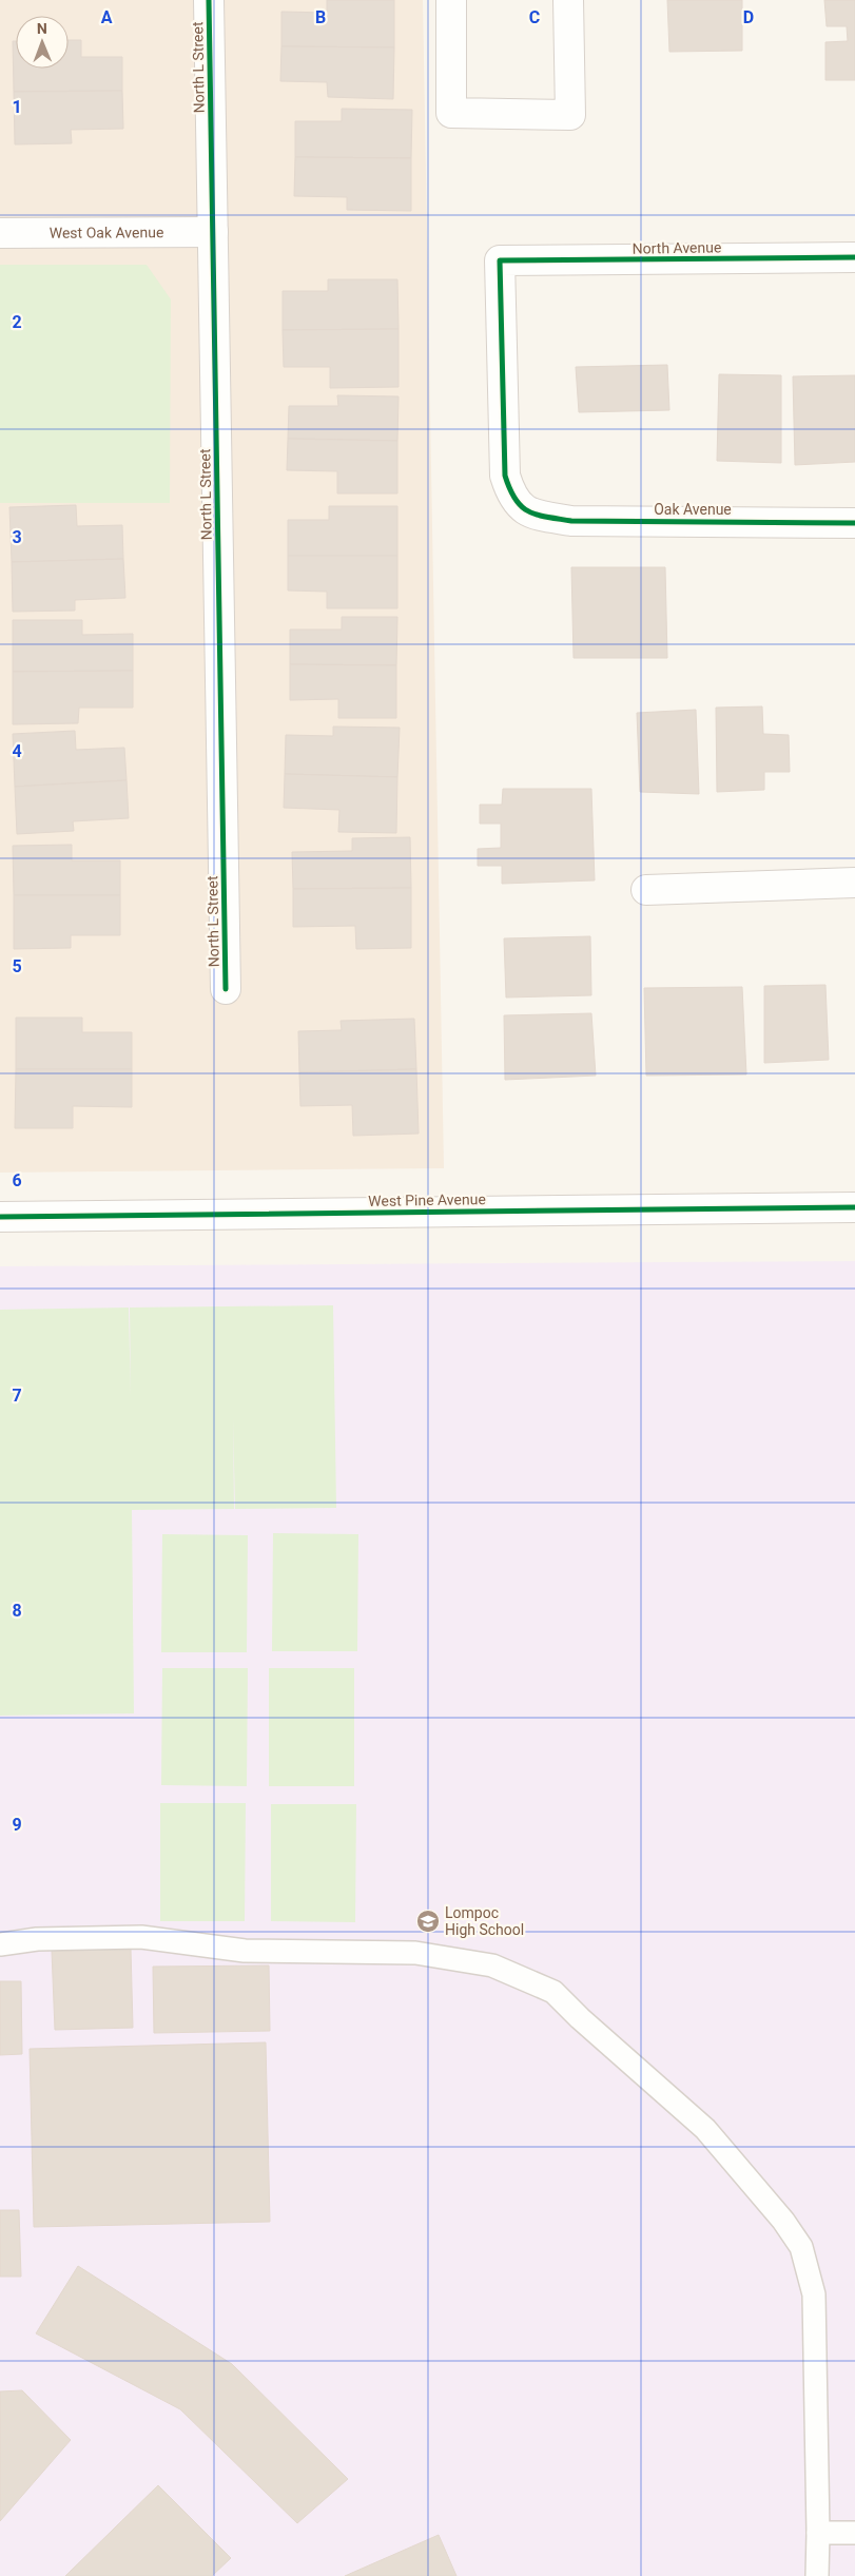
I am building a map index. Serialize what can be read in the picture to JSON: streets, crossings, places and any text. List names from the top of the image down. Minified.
{"streets":{"street":["North L Street","West Oak Avenue","North Avenue","Oak Avenue","West Pine Avenue"]},"crossings":[["North L Street","West Oak Avenue"],["North Avenue","Oak Avenue"]],"places":{"school or university":["Lompoc High School"]},"north":"top","grid":{"columns":["A","B","C","D"],"rows":["1","2","3","4","5","6","7","8","9"]}}
